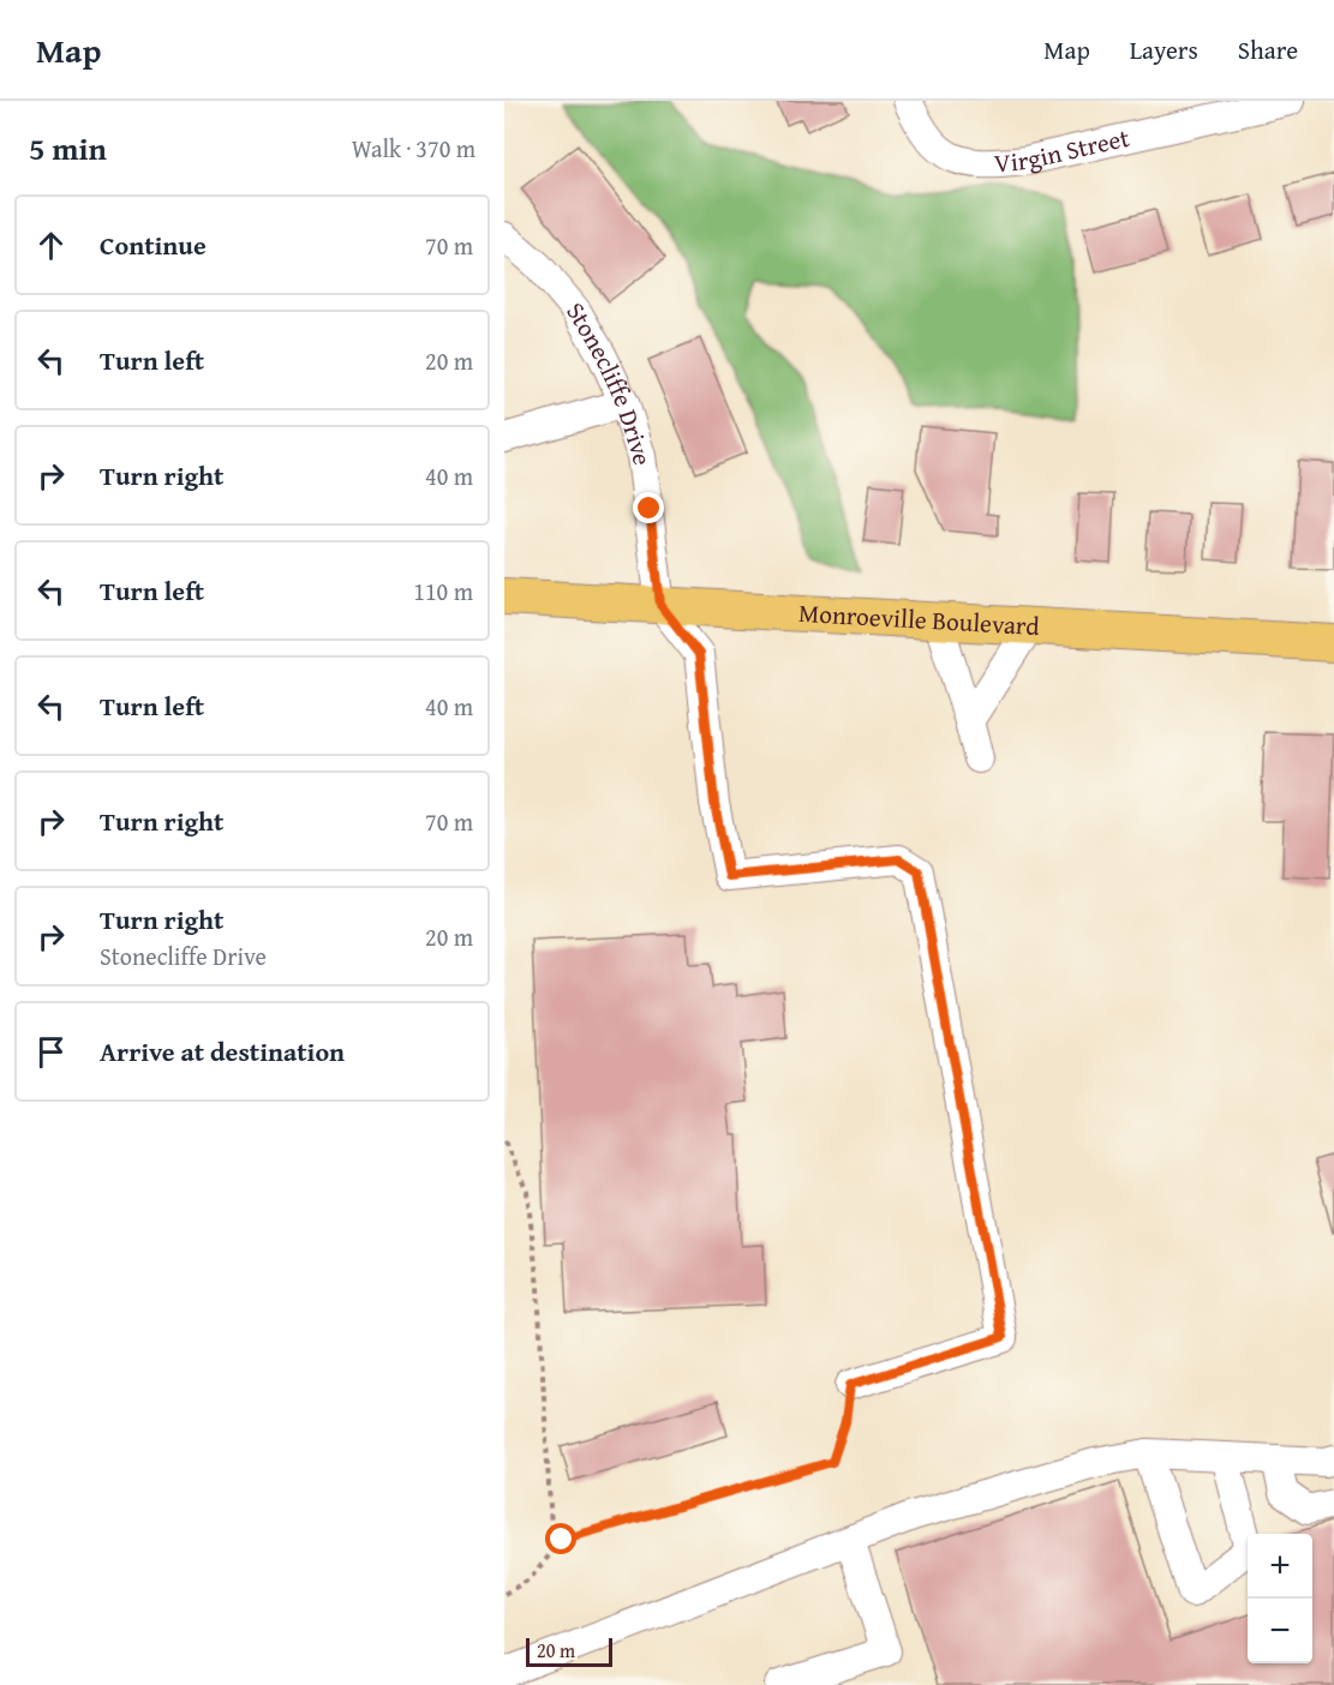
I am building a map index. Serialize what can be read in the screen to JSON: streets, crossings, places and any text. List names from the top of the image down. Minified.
{"streets":{"main road":["Monroeville Boulevard"],"street":["Virgin Street","Stonecliffe Drive"]},"crossings":[["Stonecliffe Drive","Monroeville Boulevard"]],"scale_bar":"20 m","page":{"header":"Map","nav":["Map","Layers","Share"],"heading":["5 min","Walk · 370 m"],"list":[["Continue","70 m"],["Turn left","20 m"],["Turn right","40 m"],["Turn left","110 m"],["Turn left","40 m"],["Turn right","70 m"],["Turn right","Stonecliffe Drive","20 m"],"Arrive at destination"],"map_buttons":["+","−"],"scale":"20 m"}}
